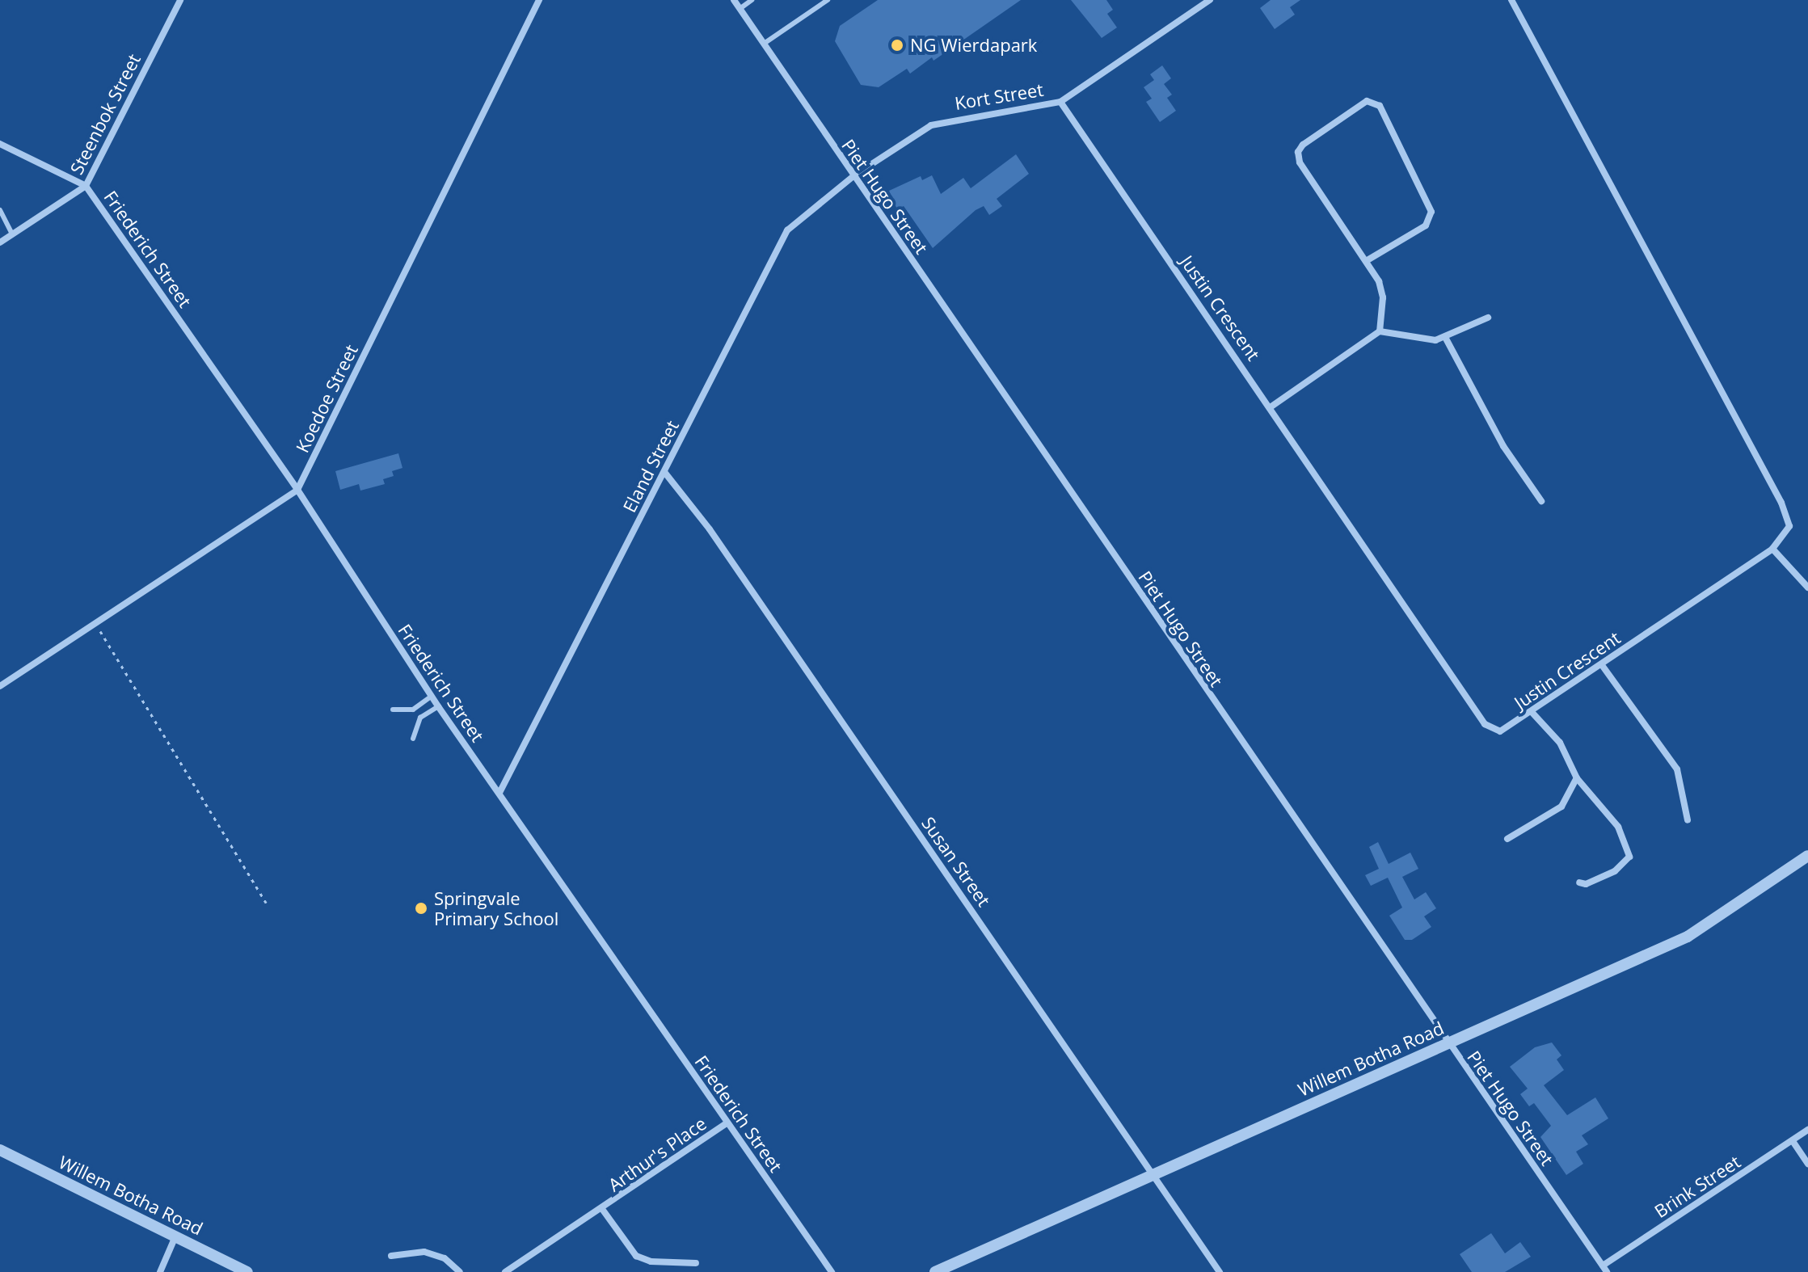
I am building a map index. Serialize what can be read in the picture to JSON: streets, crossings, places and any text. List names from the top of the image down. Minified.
{"streets":{"street":["Kort Street","Steenbok Street","Piet Hugo Street","Friederich Street","Justin Crescent","Koedoe Street","Eland Street","Susan Street","Willem Botha Road","Arthur's Place","Brink Street"]},"crossings":[["Kort Street","Piet Hugo Street"],["Kort Street","Justin Crescent"],["Kort Street","Eland Street"],["Steenbok Street","Friederich Street"],["Piet Hugo Street","Eland Street"],["Piet Hugo Street","Willem Botha Road"],["Piet Hugo Street","Brink Street"],["Friederich Street","Koedoe Street"],["Friederich Street","Eland Street"],["Friederich Street","Arthur's Place"],["Eland Street","Susan Street"],["Susan Street","Willem Botha Road"]],"places":["NG Wierdapark","Springvale Primary School"]}
